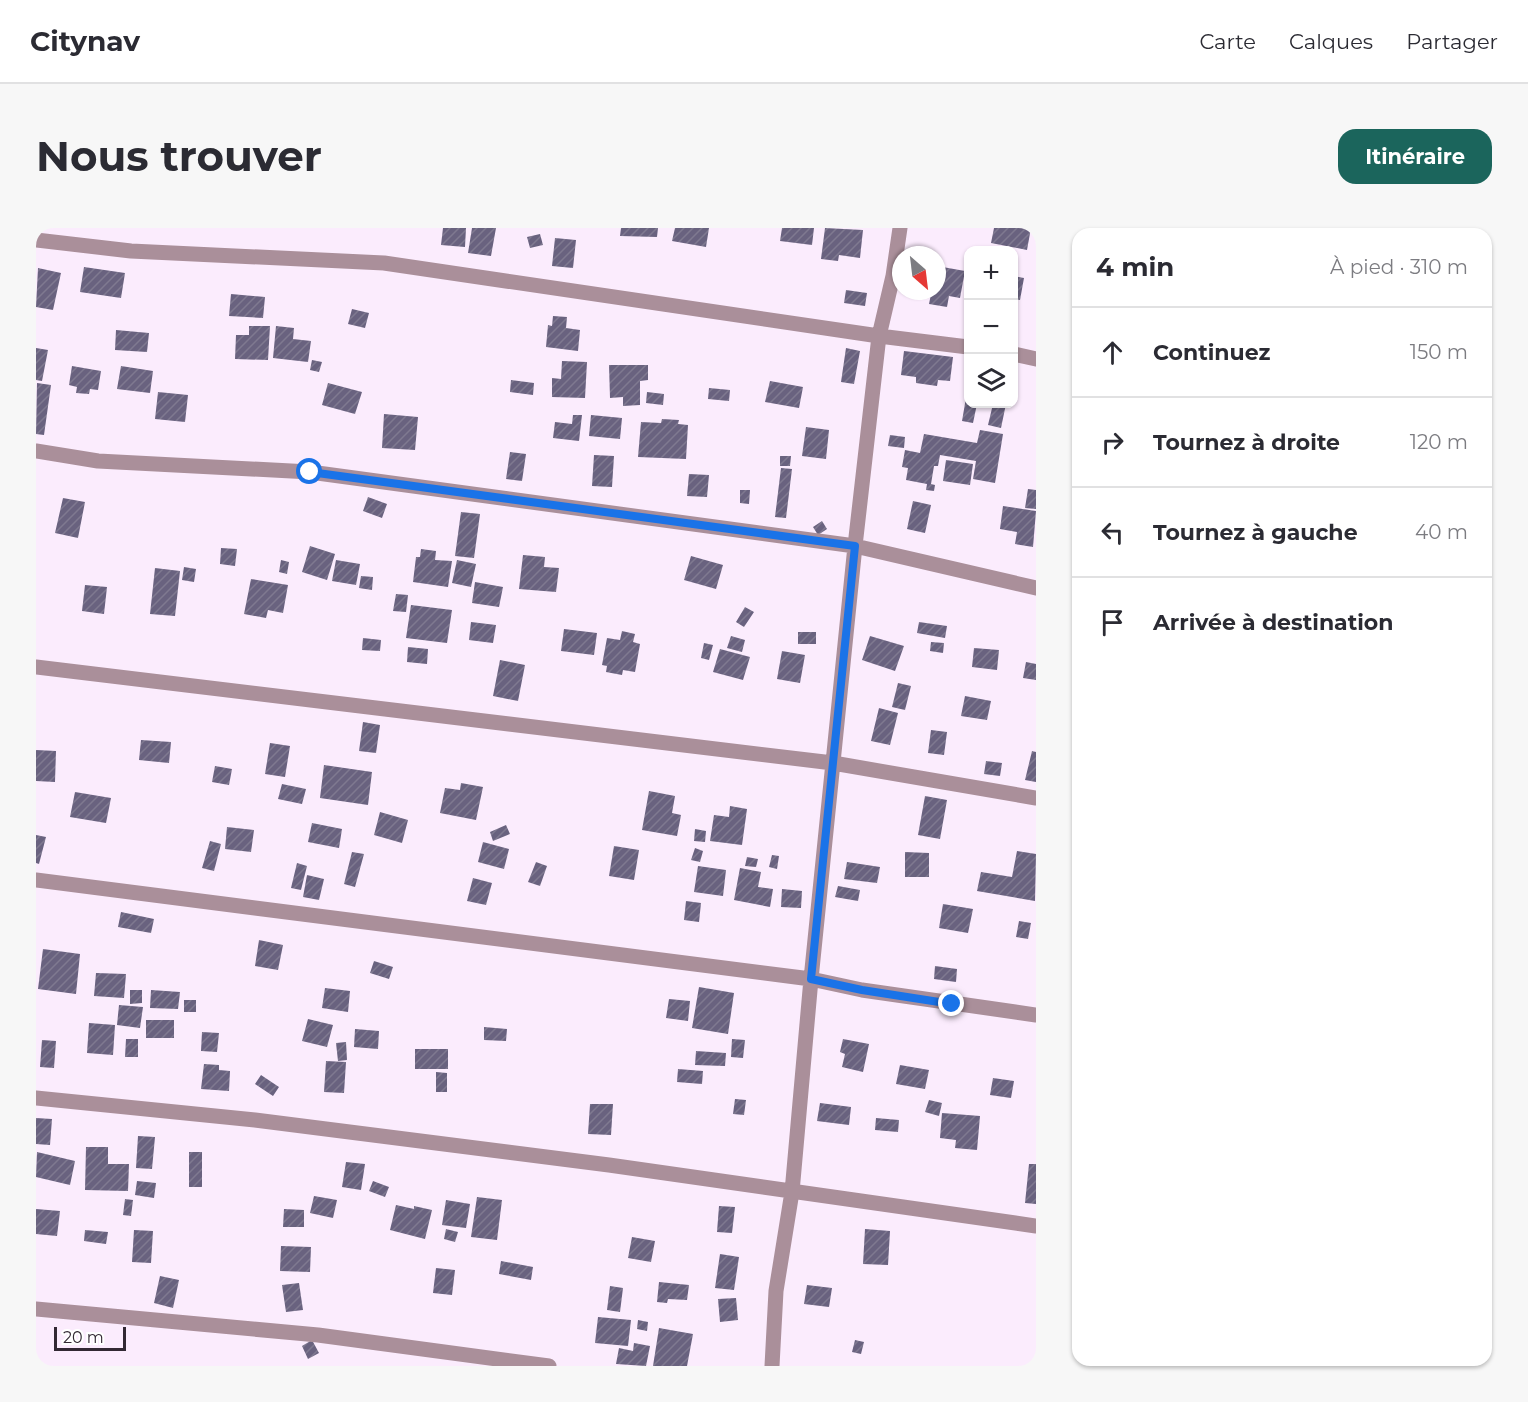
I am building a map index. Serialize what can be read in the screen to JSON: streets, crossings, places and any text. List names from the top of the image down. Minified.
{"scale_bar":"20 m","north":"bottom right","page":{"header":"Citynav","nav":["Carte","Calques","Partager"],"buttons":"Itinéraire","title":"Nous trouver","heading":["4 min","À pied · 310 m"],"map_buttons":["+","−"],"list":[["Continuez","150 m"],["Tournez à droite","120 m"],["Tournez à gauche","40 m"],"Arrivée à destination"],"scale":"20 m"}}
